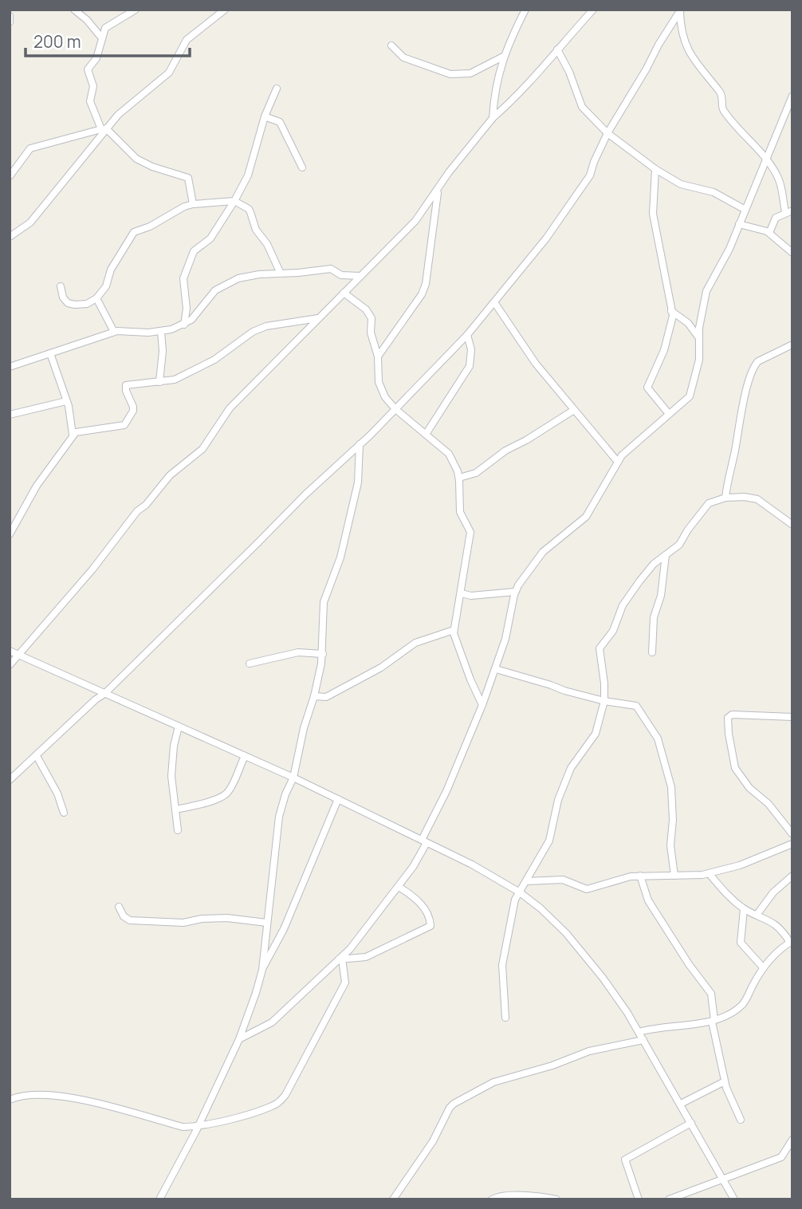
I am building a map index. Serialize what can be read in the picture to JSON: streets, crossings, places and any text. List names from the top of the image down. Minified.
{"scale_bar":"200 m"}
